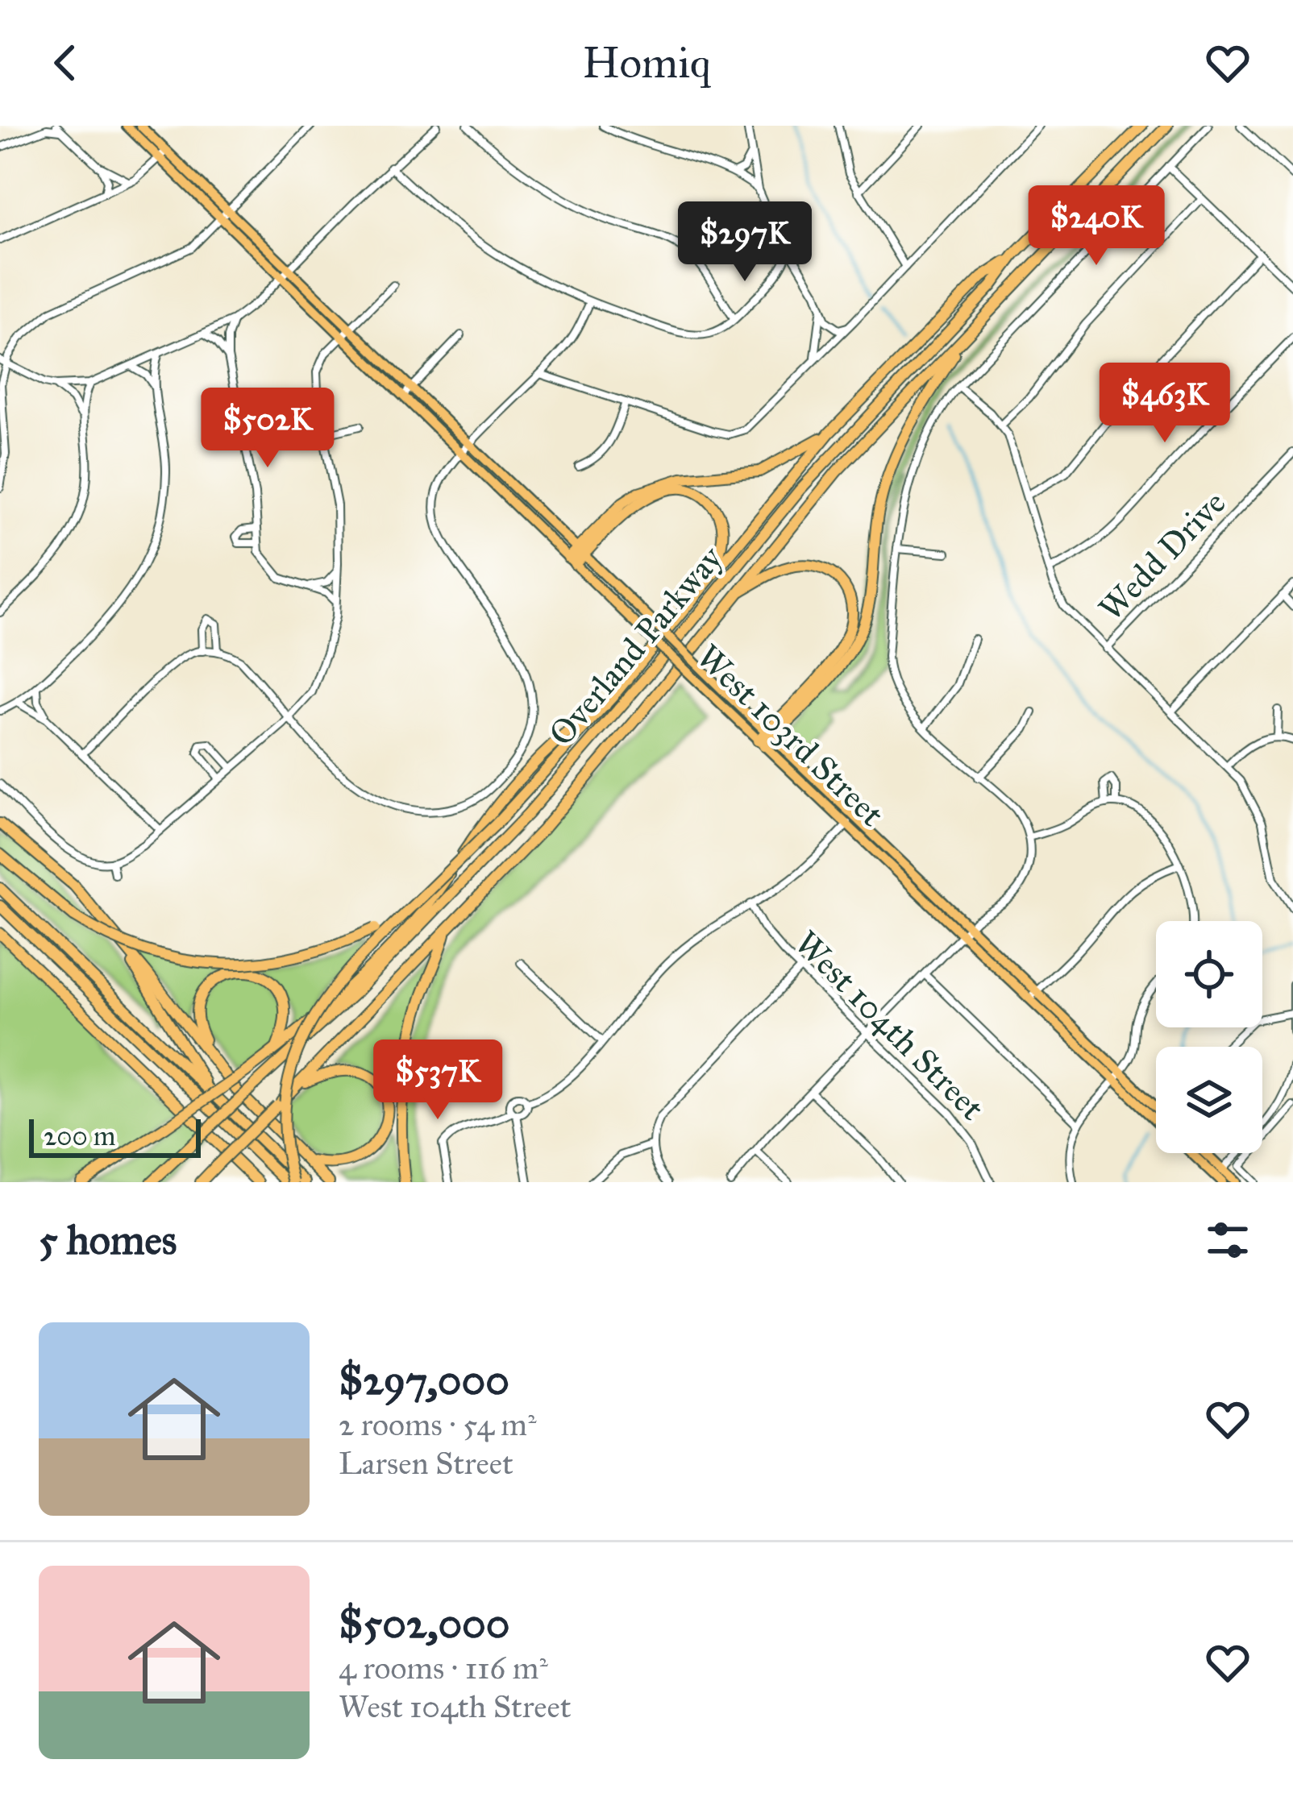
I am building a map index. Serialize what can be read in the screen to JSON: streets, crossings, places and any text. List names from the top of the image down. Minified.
{"streets":{"highway":["Overland Parkway"],"main road":["West 103rd Street"],"street":["Wedd Drive","West 104th Street"]},"scale_bar":"200 m","page":{"header":"Homiq","price":["$240K","$297K","$463K","$502K","$537K"],"scale":"200 m","heading":"5 homes","list":[{"name":"$297,000","note":"2 rooms · 54 m² · Larsen Street"},{"name":"$502,000","note":"4 rooms · 116 m² · West 104th Street"}]}}
